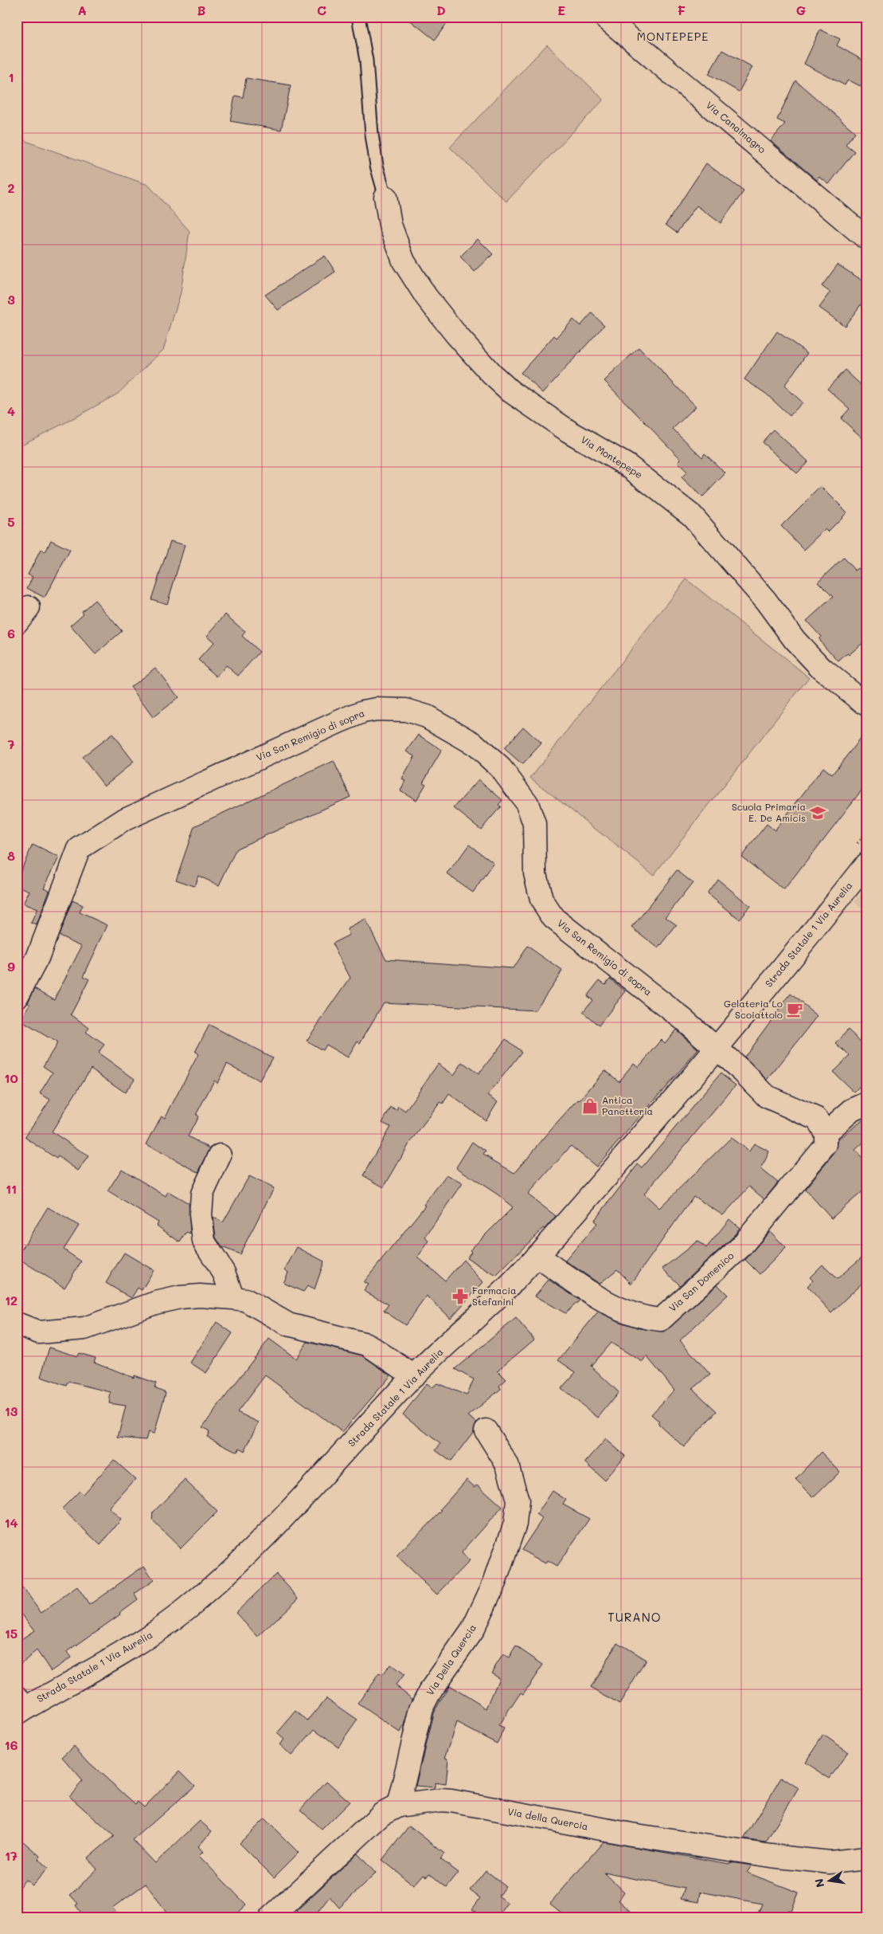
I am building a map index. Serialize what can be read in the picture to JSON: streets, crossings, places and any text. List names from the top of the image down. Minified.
{"streets":{"street":["Via Canalmagro","Via Montepepe","Via San Remigio di sopra","Strada Statale 1 Via Aurelia","Via San Domenico","Via Della Quercia","Via della Quercia"]},"crossings":[["Via San Remigio di sopra","Strada Statale 1 Via Aurelia"],["Via San Remigio di sopra","Via San Domenico"],["Strada Statale 1 Via Aurelia","Via San Domenico"],["Via Della Quercia","Via della Quercia"]],"districts":["MONTEPEPE","TURANO"],"places":{"school or university":["Scuola Primaria E. De Amicis"],"cafe":["Gelateria Lo Scoiattolo"],"shop":["Antica Panetteria"],"pharmacy":["Farmacia Stefanini"]},"north":"left","grid":{"columns":["A","B","C","D","E","F","G"],"rows":["1","2","3","4","5","6","7","8","9","10","11","12","13","14","15","16","17"]}}
